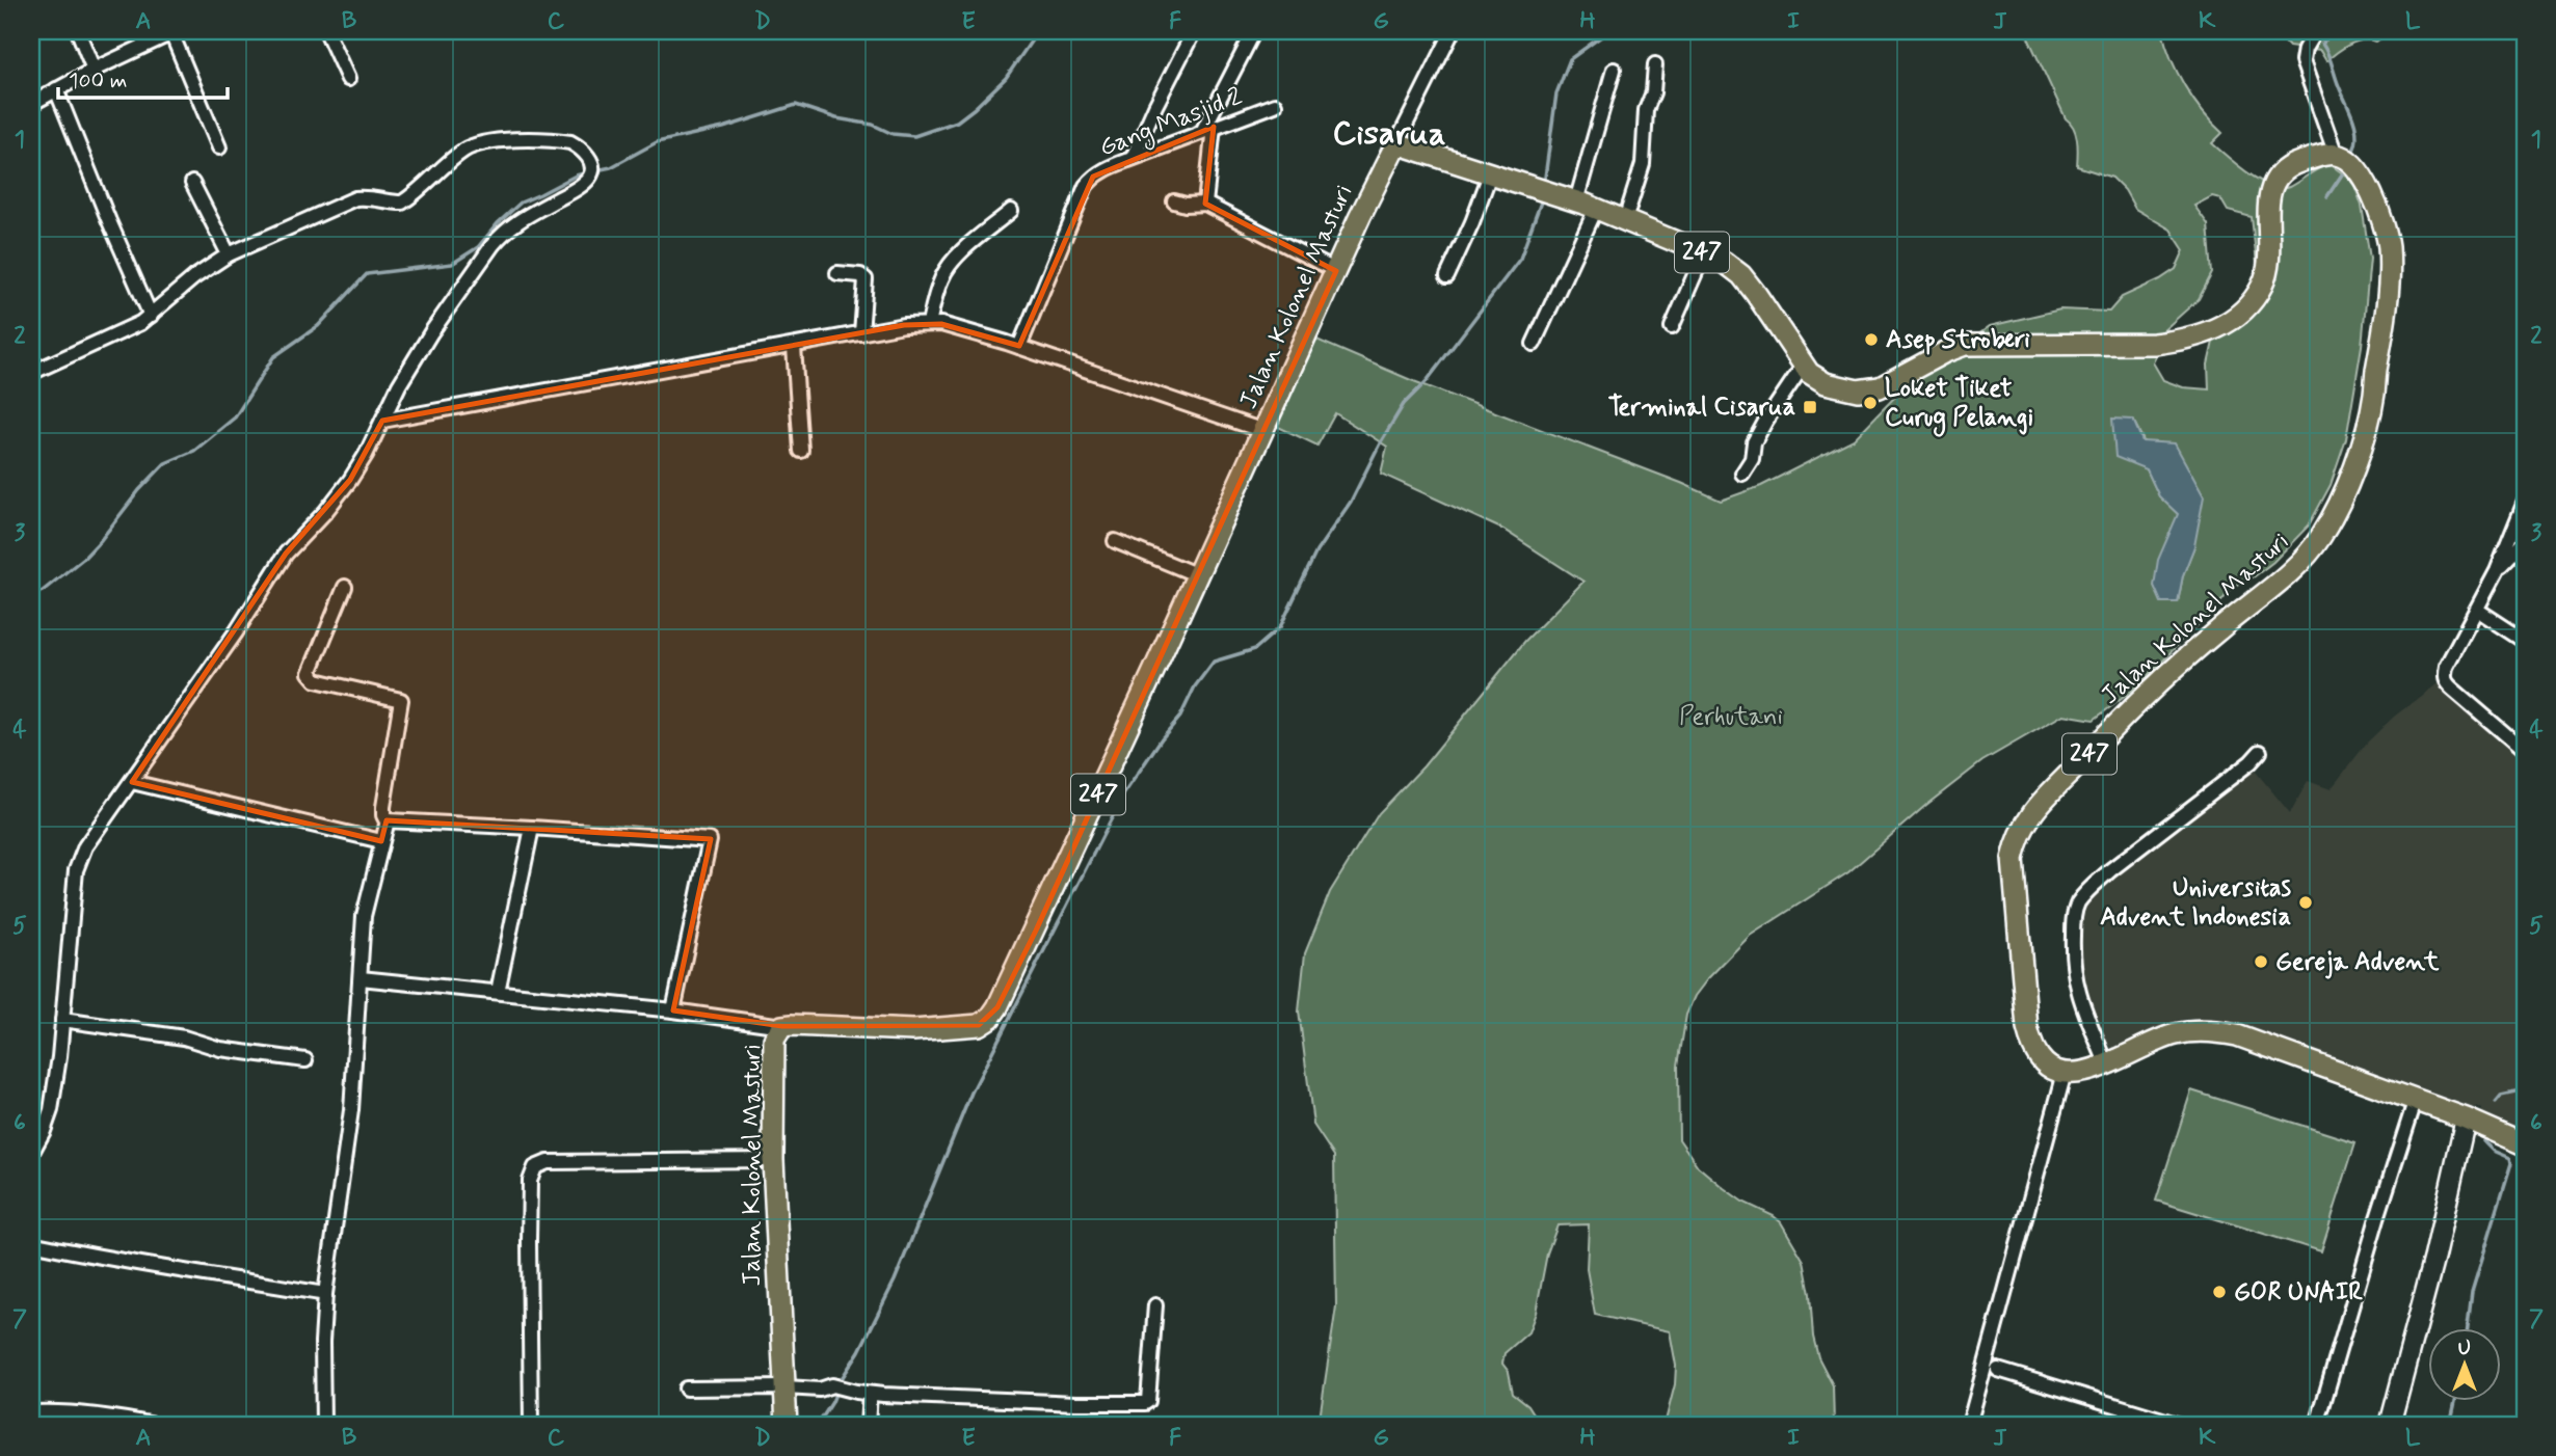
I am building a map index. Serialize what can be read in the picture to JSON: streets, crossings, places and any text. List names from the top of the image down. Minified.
{"streets":{"main road":["247","Jalan Kolonel Masturi"],"street":["Gang Masjid 2"]},"crossings":[["247","Jalan Kolonel Masturi"]],"districts":["Cisarua"],"parks":["Perhutani"],"places":{"other":["Asep Stroberi","Loket Tiket Curug Pelangi","Universitas Advent Indonesia","Gereja Advent","GOR UNAIR"],"transit":["Terminal Cisarua"]},"scale_bar":"100 m","north":"top","grid":{"columns":["A","B","C","D","E","F","G","H","I","J","K","L"],"rows":["1","2","3","4","5","6","7"]}}
